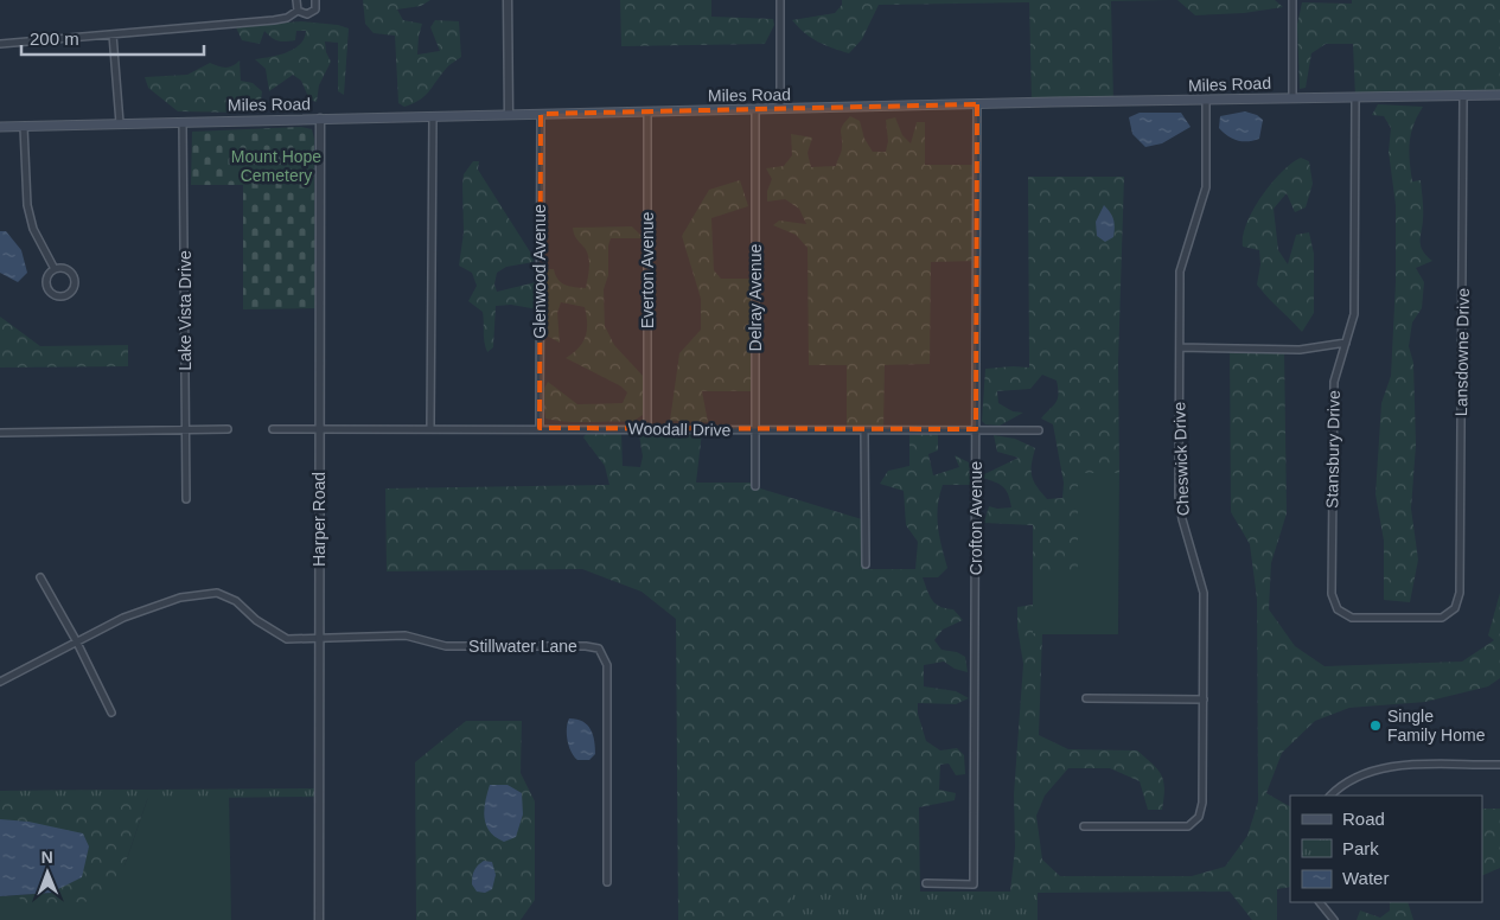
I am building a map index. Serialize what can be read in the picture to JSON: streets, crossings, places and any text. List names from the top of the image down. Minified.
{"streets":{"main road":["Miles Road"],"street":["Everton Avenue","Glenwood Avenue","Delray Avenue","Lake Vista Drive","Lansdowne Drive","Woodall Drive","Stansbury Drive","Cheswick Drive","Crofton Avenue","Harper Road","Stillwater Lane"]},"crossings":[["Miles Road","Everton Avenue"],["Miles Road","Glenwood Avenue"],["Miles Road","Delray Avenue"],["Miles Road","Lake Vista Drive"],["Miles Road","Lansdowne Drive"],["Miles Road","Stansbury Drive"],["Miles Road","Cheswick Drive"],["Miles Road","Crofton Avenue"],["Miles Road","Harper Road"],["Everton Avenue","Woodall Drive"],["Glenwood Avenue","Woodall Drive"],["Delray Avenue","Woodall Drive"],["Lansdowne Drive","Stansbury Drive"],["Woodall Drive","Crofton Avenue"],["Woodall Drive","Harper Road"],["Harper Road","Stillwater Lane"]],"parks":["Mount Hope Cemetery"],"places":["Single Family Home"],"legend":["Road","Park","Water"],"scale_bar":"200 m","north":"top"}
